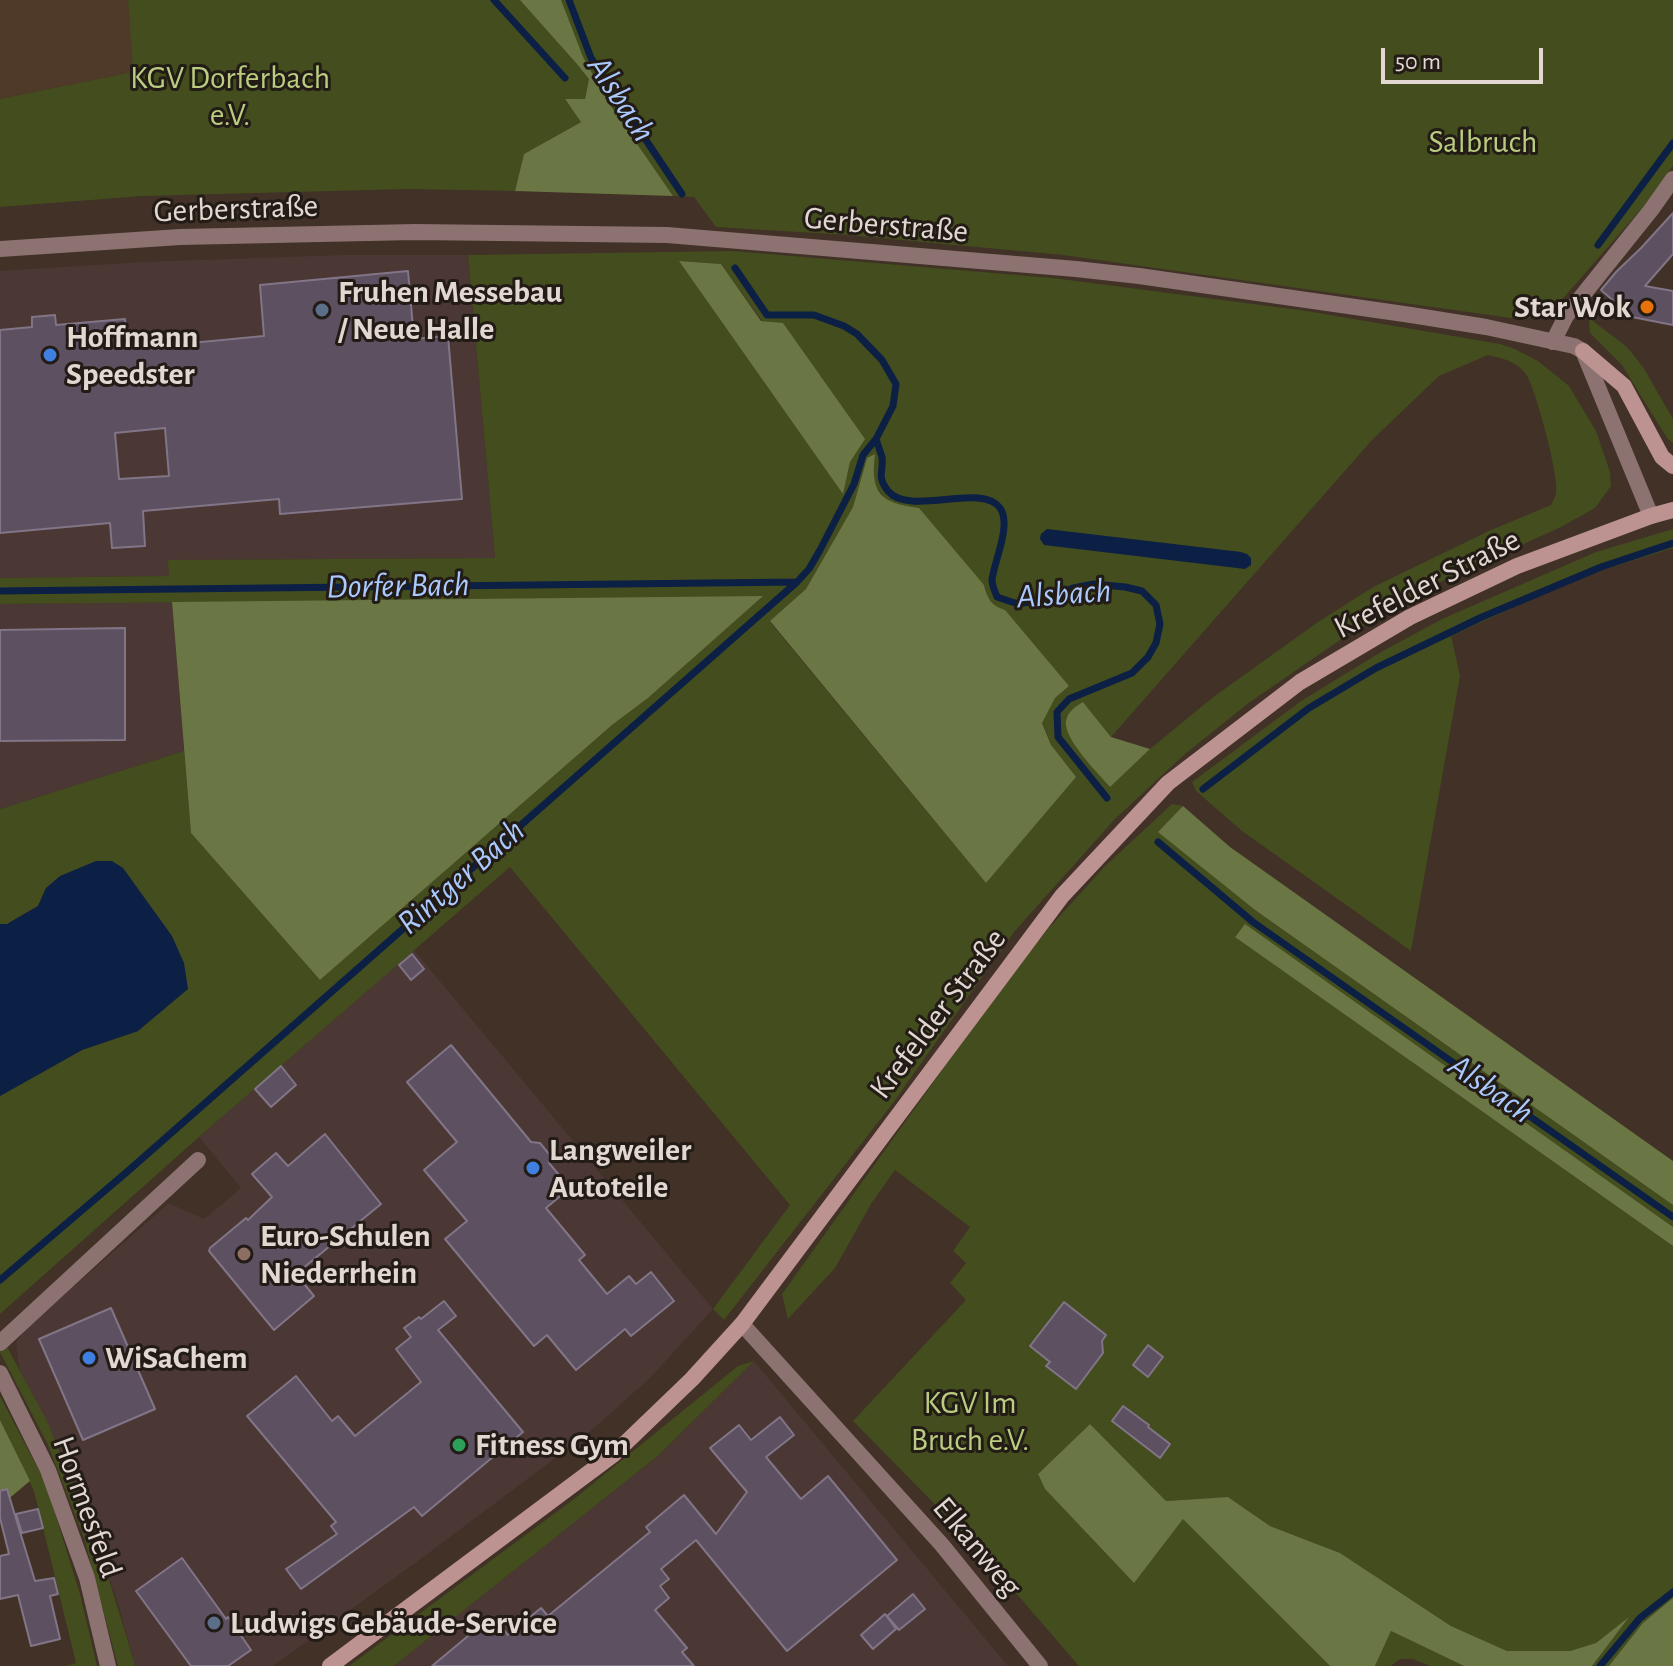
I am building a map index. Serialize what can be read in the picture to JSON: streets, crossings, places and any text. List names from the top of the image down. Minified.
{"streets":{"main road":["Krefelder Straße"],"street":["Gerberstraße","Hormesfeld","Elkanweg"]},"crossings":[["Krefelder Straße","Elkanweg"]],"water":["Alsbach","Dorfer Bach","Rintger Bach"],"parks":["KGV Dorferbach e.V.","Salbruch","KGV Im Bruch e.V."],"places":["Star Wok","Fruhen Messebau / Neue Halle","Hoffmann Speedster","Langweiler Autoteile","Euro-Schulen Niederrhein","WiSaChem","Fitness Gym","Ludwigs Gebäude-Service"],"scale_bar":"50 m"}
